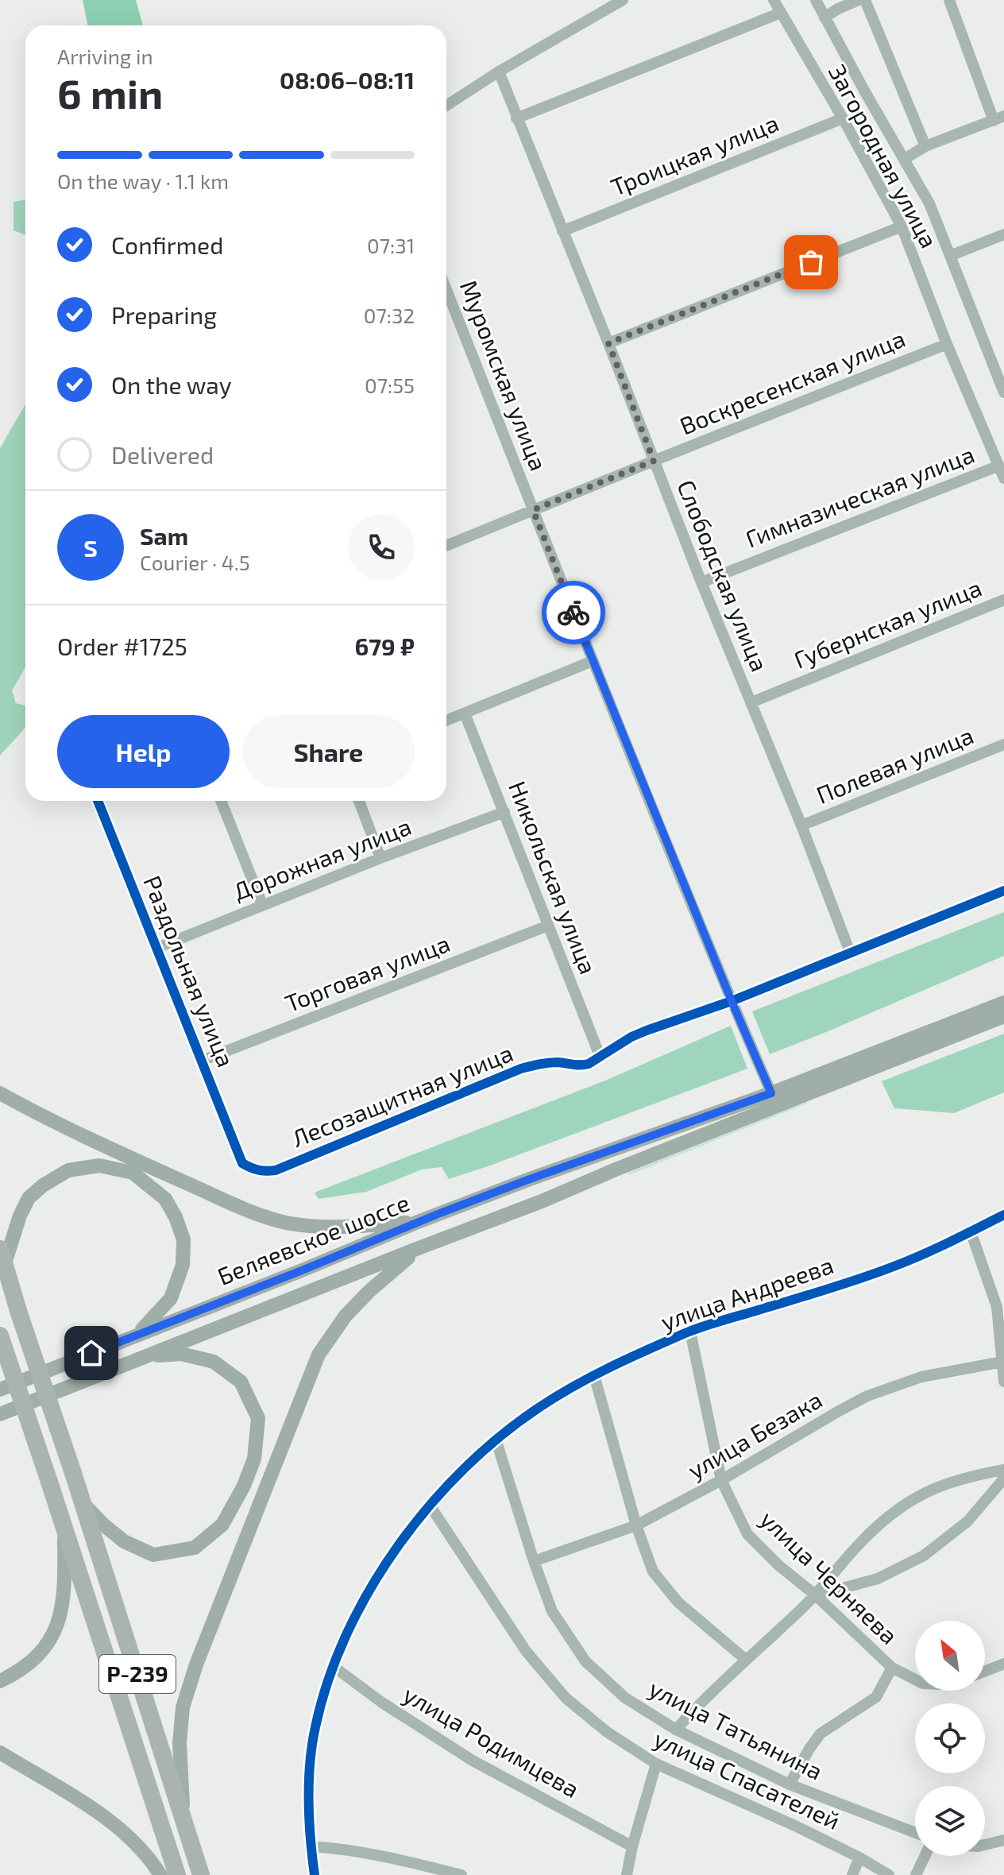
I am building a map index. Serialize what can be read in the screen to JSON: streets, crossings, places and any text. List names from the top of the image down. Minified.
{"streets":{"highway":["Р-239"],"main road":["Беляевское шоссе"],"street":["Троицкая улица","Загородная улица","Муромская улица","Воскресенская улица","Гимназическая улица","Слободская улица","Губернская улица","Полевая улица","Дорожная улица","Никольская улица","Раздольная улица","Торговая улица","Лесозащитная улица","улица Андреева","улица Безака","улица Черняева","улица Татьянина","улица Родимцева","улица Спасателей"]},"crossings":[["Троицкая улица","Загородная улица"],["Троицкая улица","Слободская улица"],["Загородная улица","Воскресенская улица"],["Загородная улица","Гимназическая улица"],["Муромская улица","Воскресенская улица"],["Муромская улица","Лесозащитная улица"],["Муромская улица","Беляевское шоссе"],["Воскресенская улица","Слободская улица"],["Гимназическая улица","Слободская улица"],["Слободская улица","Губернская улица"],["Слободская улица","Полевая улица"],["Слободская улица","Лесозащитная улица"],["Дорожная улица","Никольская улица"],["Дорожная улица","Раздольная улица"],["Никольская улица","Торговая улица"],["Никольская улица","Лесозащитная улица"],["Раздольная улица","Торговая улица"],["Раздольная улица","Лесозащитная улица"],["улица Андреева","улица Черняева"],["улица Андреева","улица Татьянина"],["улица Андреева","улица Родимцева"],["улица Андреева","улица Спасателей"],["улица Безака","улица Черняева"],["улица Безака","улица Татьянина"]],"north":"top left","page":{"heading":["6 min","Arriving in","08:06–08:11"],"panel":["Sam","Courier · 4.5","Order #1725","679 ₽"],"bar":"On the way · 1.1 km","list":[["Confirmed","07:31"],["Preparing","07:32"],["On the way","07:55"],"Delivered"],"round":"S","buttons":["Help","Share"]}}
